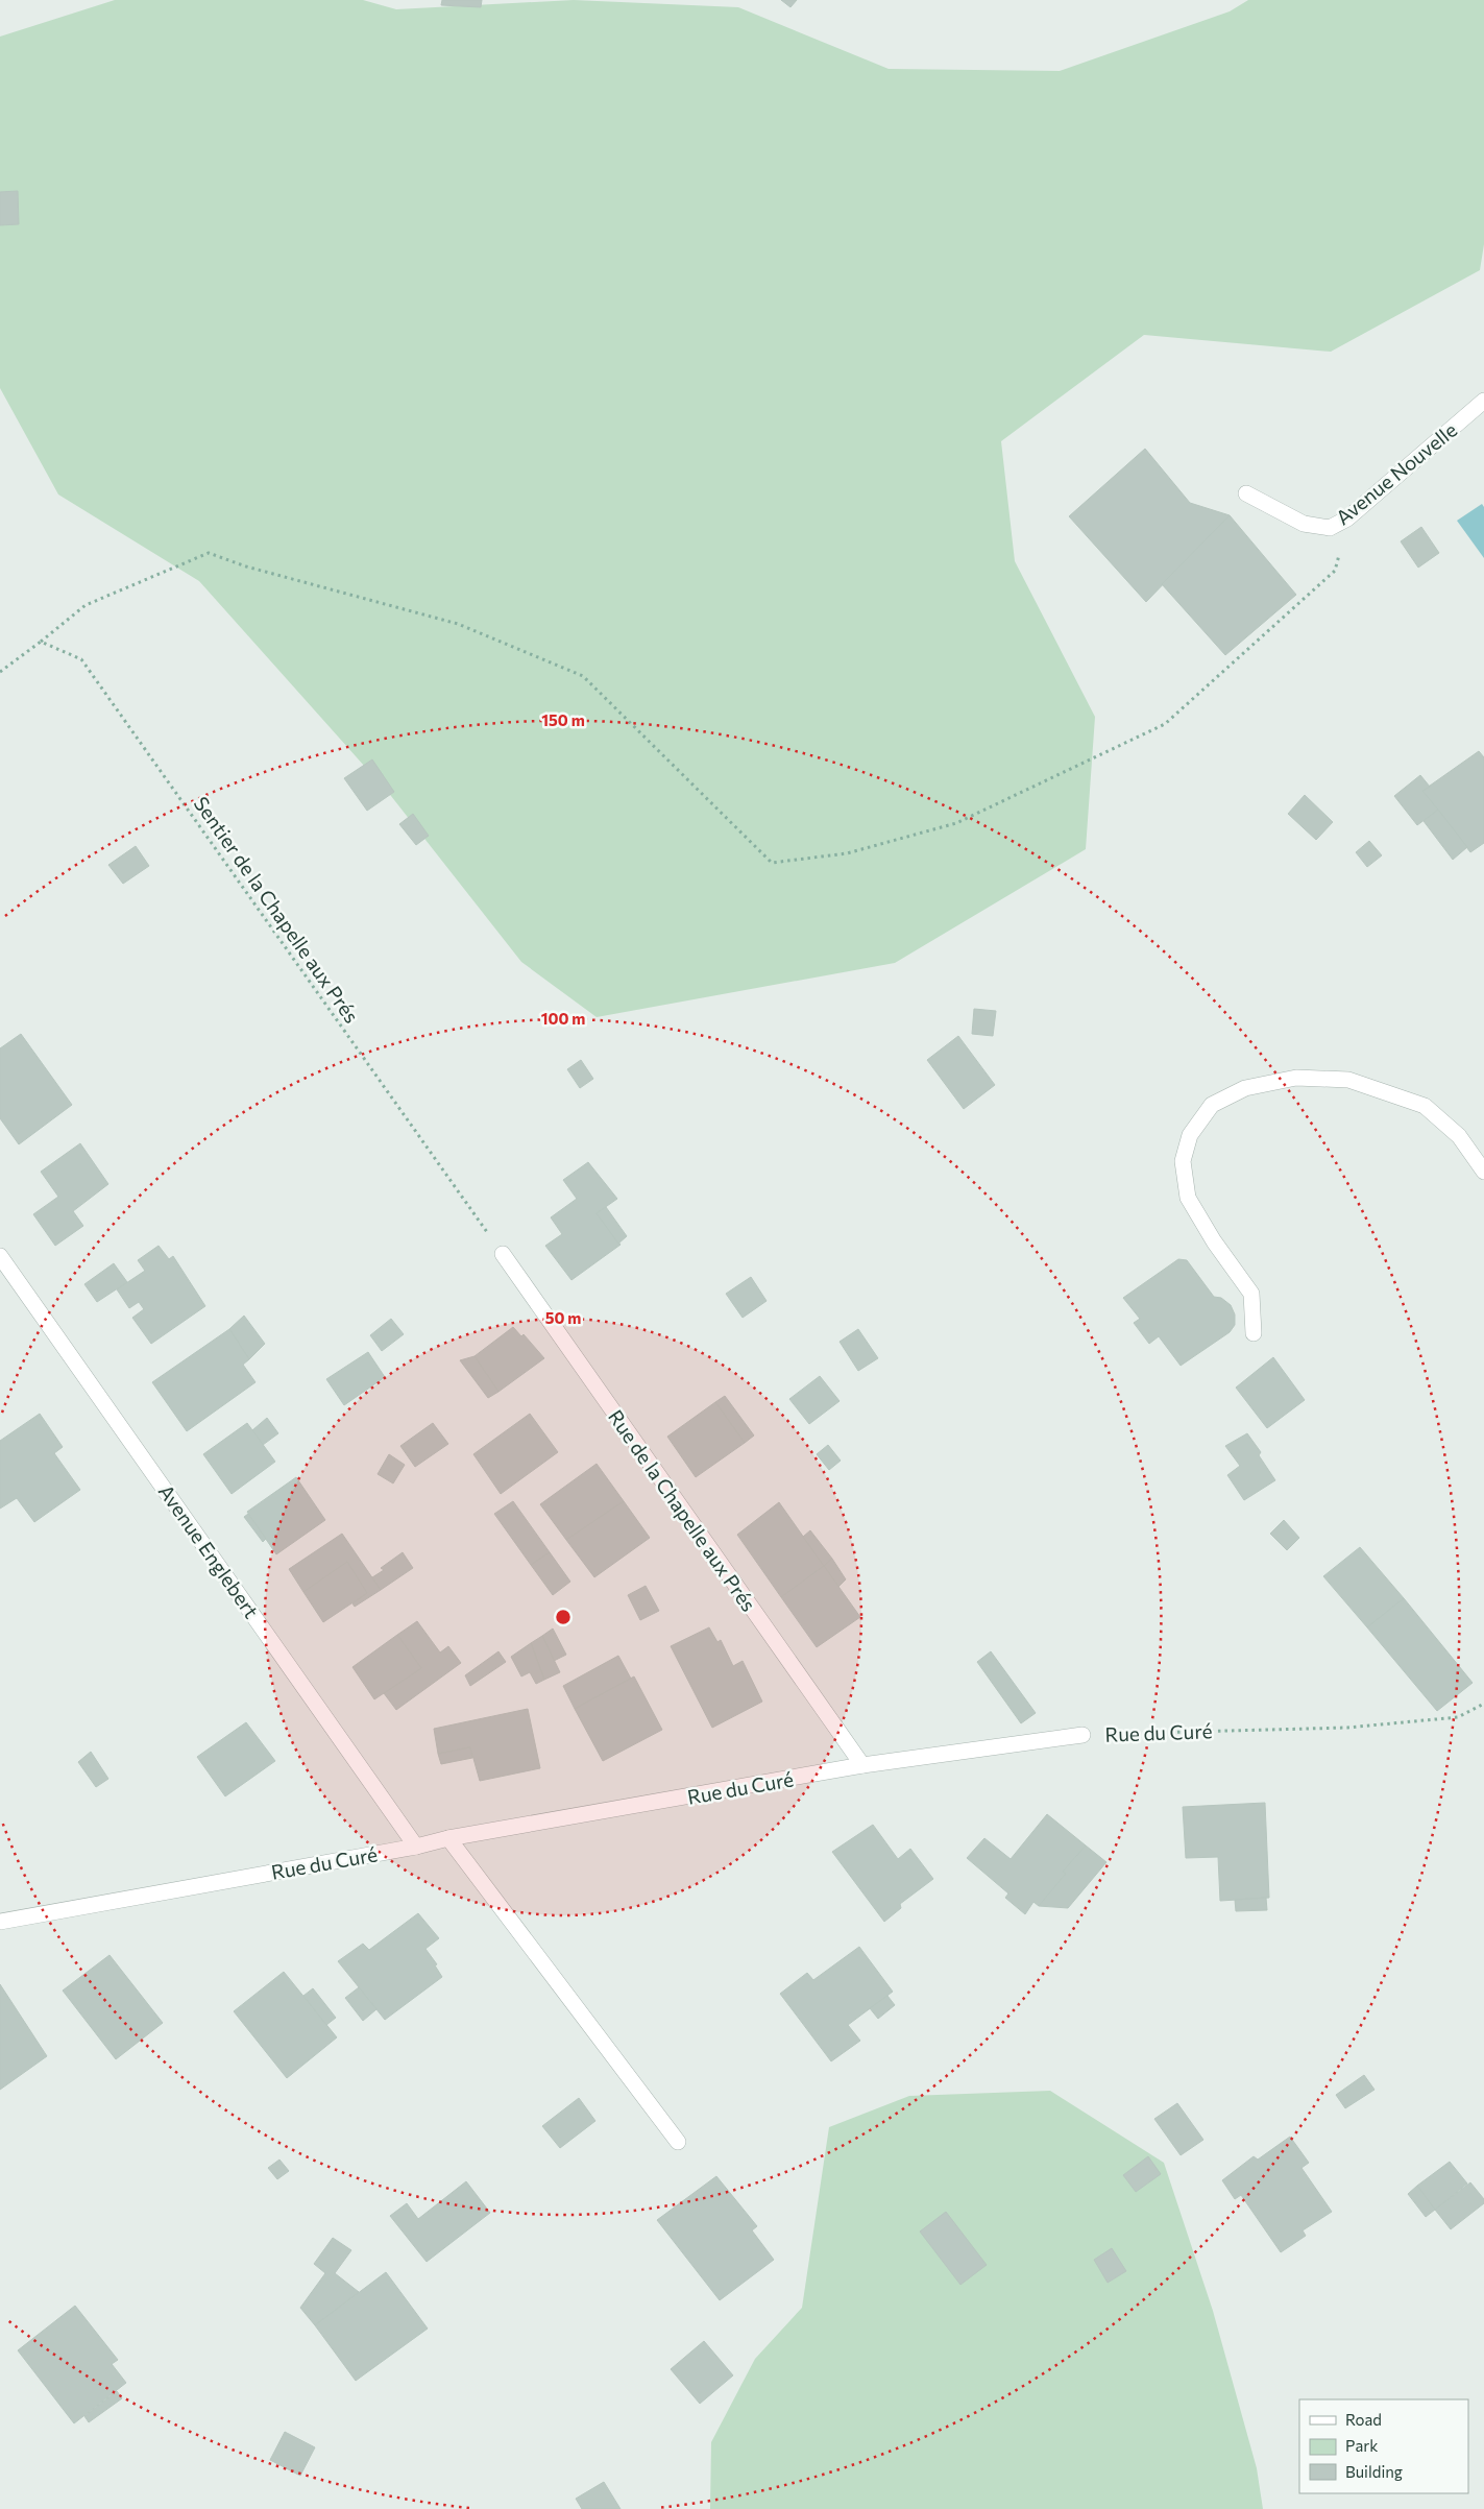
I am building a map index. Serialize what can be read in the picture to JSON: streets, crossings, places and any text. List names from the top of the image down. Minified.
{"streets":{"street":["Avenue Nouvelle","Rue de la Chapelle aux Prés","Avenue Englebert","Rue du Curé"],"path":["Sentier de la Chapelle aux Prés"]},"crossings":[["Sentier de la Chapelle aux Prés","Rue de la Chapelle aux Prés"],["Rue de la Chapelle aux Prés","Rue du Curé"],["Avenue Englebert","Rue du Curé"]],"legend":["Road","Park","Building"],"rings":["150 m","100 m","50 m"]}
